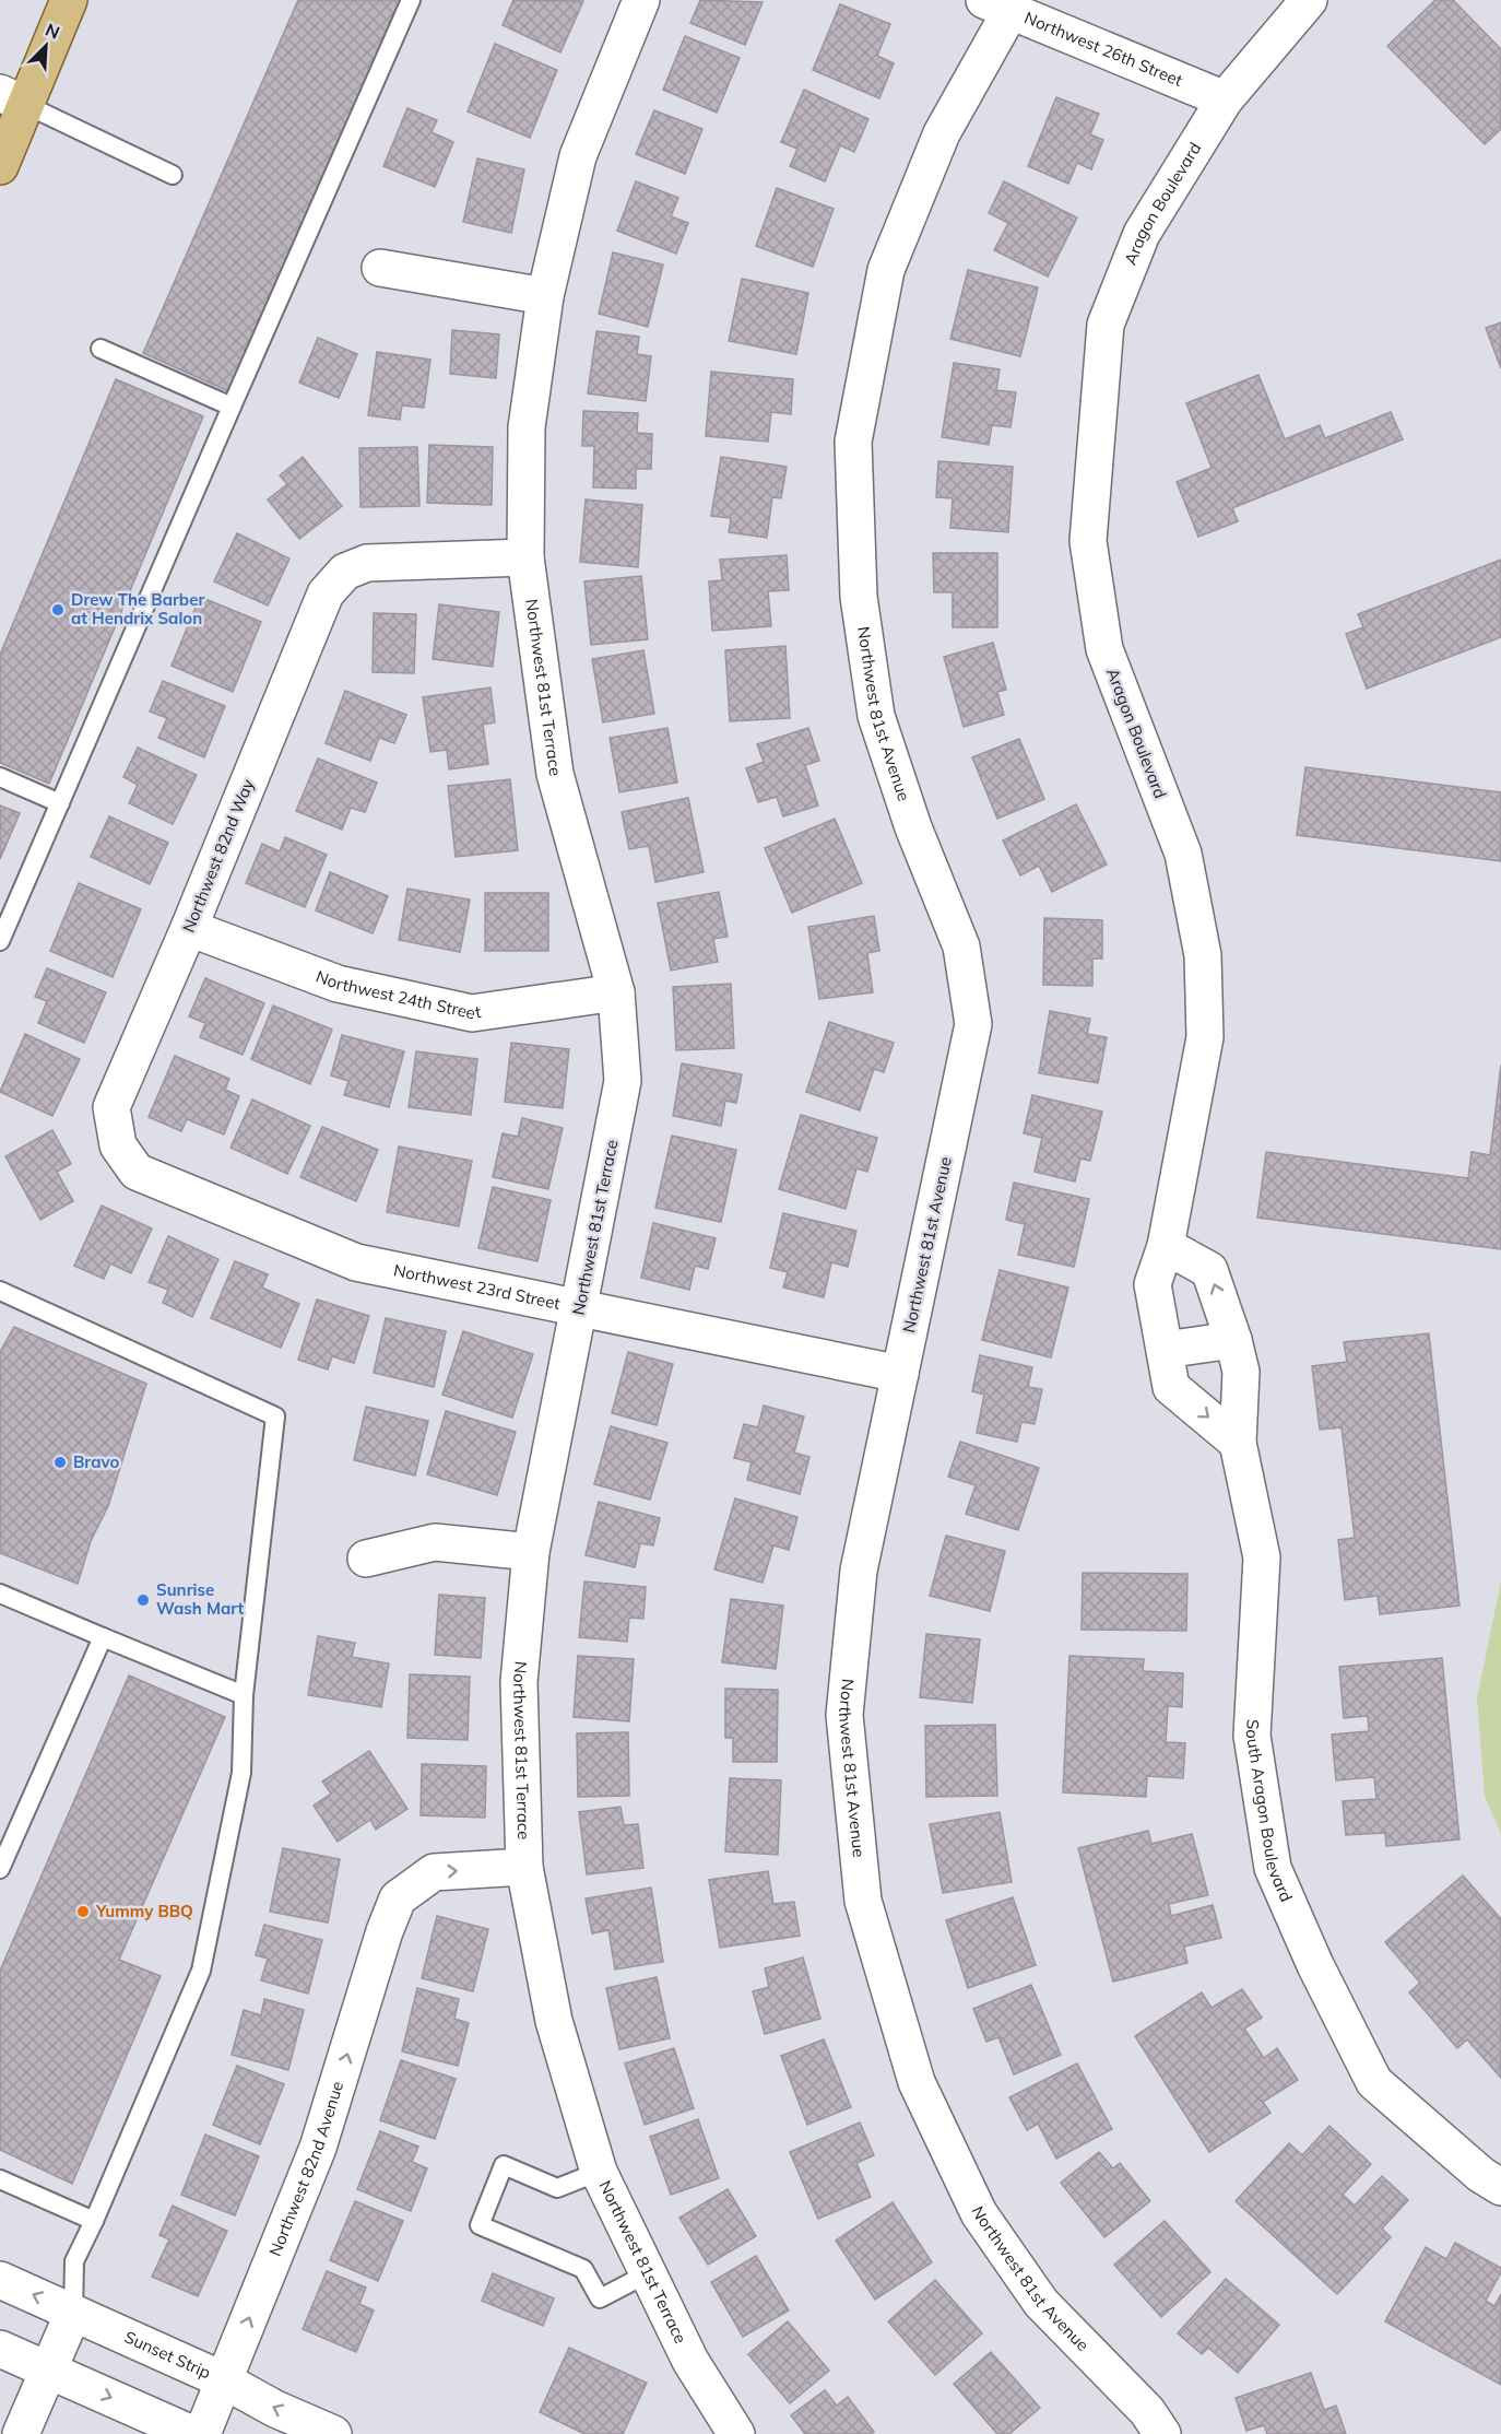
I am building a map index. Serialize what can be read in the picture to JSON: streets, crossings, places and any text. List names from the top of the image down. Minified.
{"streets":{"street":["Northwest 26th Street","Aragon Boulevard","Northwest 81st Terrace","Northwest 81st Avenue","Northwest 82nd Way","Northwest 24th Street","Northwest 23rd Street","South Aragon Boulevard","Northwest 82nd Avenue","Sunset Strip"]},"crossings":[["Northwest 26th Street","Aragon Boulevard"],["Northwest 26th Street","Northwest 81st Avenue"],["Aragon Boulevard","South Aragon Boulevard"],["Northwest 81st Terrace","Northwest 82nd Way"],["Northwest 81st Terrace","Northwest 24th Street"],["Northwest 81st Terrace","Northwest 23rd Street"],["Northwest 81st Terrace","Northwest 82nd Avenue"],["Northwest 81st Avenue","Northwest 23rd Street"],["Northwest 82nd Way","Northwest 24th Street"],["Northwest 82nd Way","Northwest 23rd Street"],["Northwest 82nd Avenue","Sunset Strip"]],"one_way":["Northwest 82nd Avenue","Sunset Strip"],"places":["Drew The Barber at Hendrix Salon","Bravo","Sunrise Wash Mart","Yummy BBQ"],"north":"top right"}
